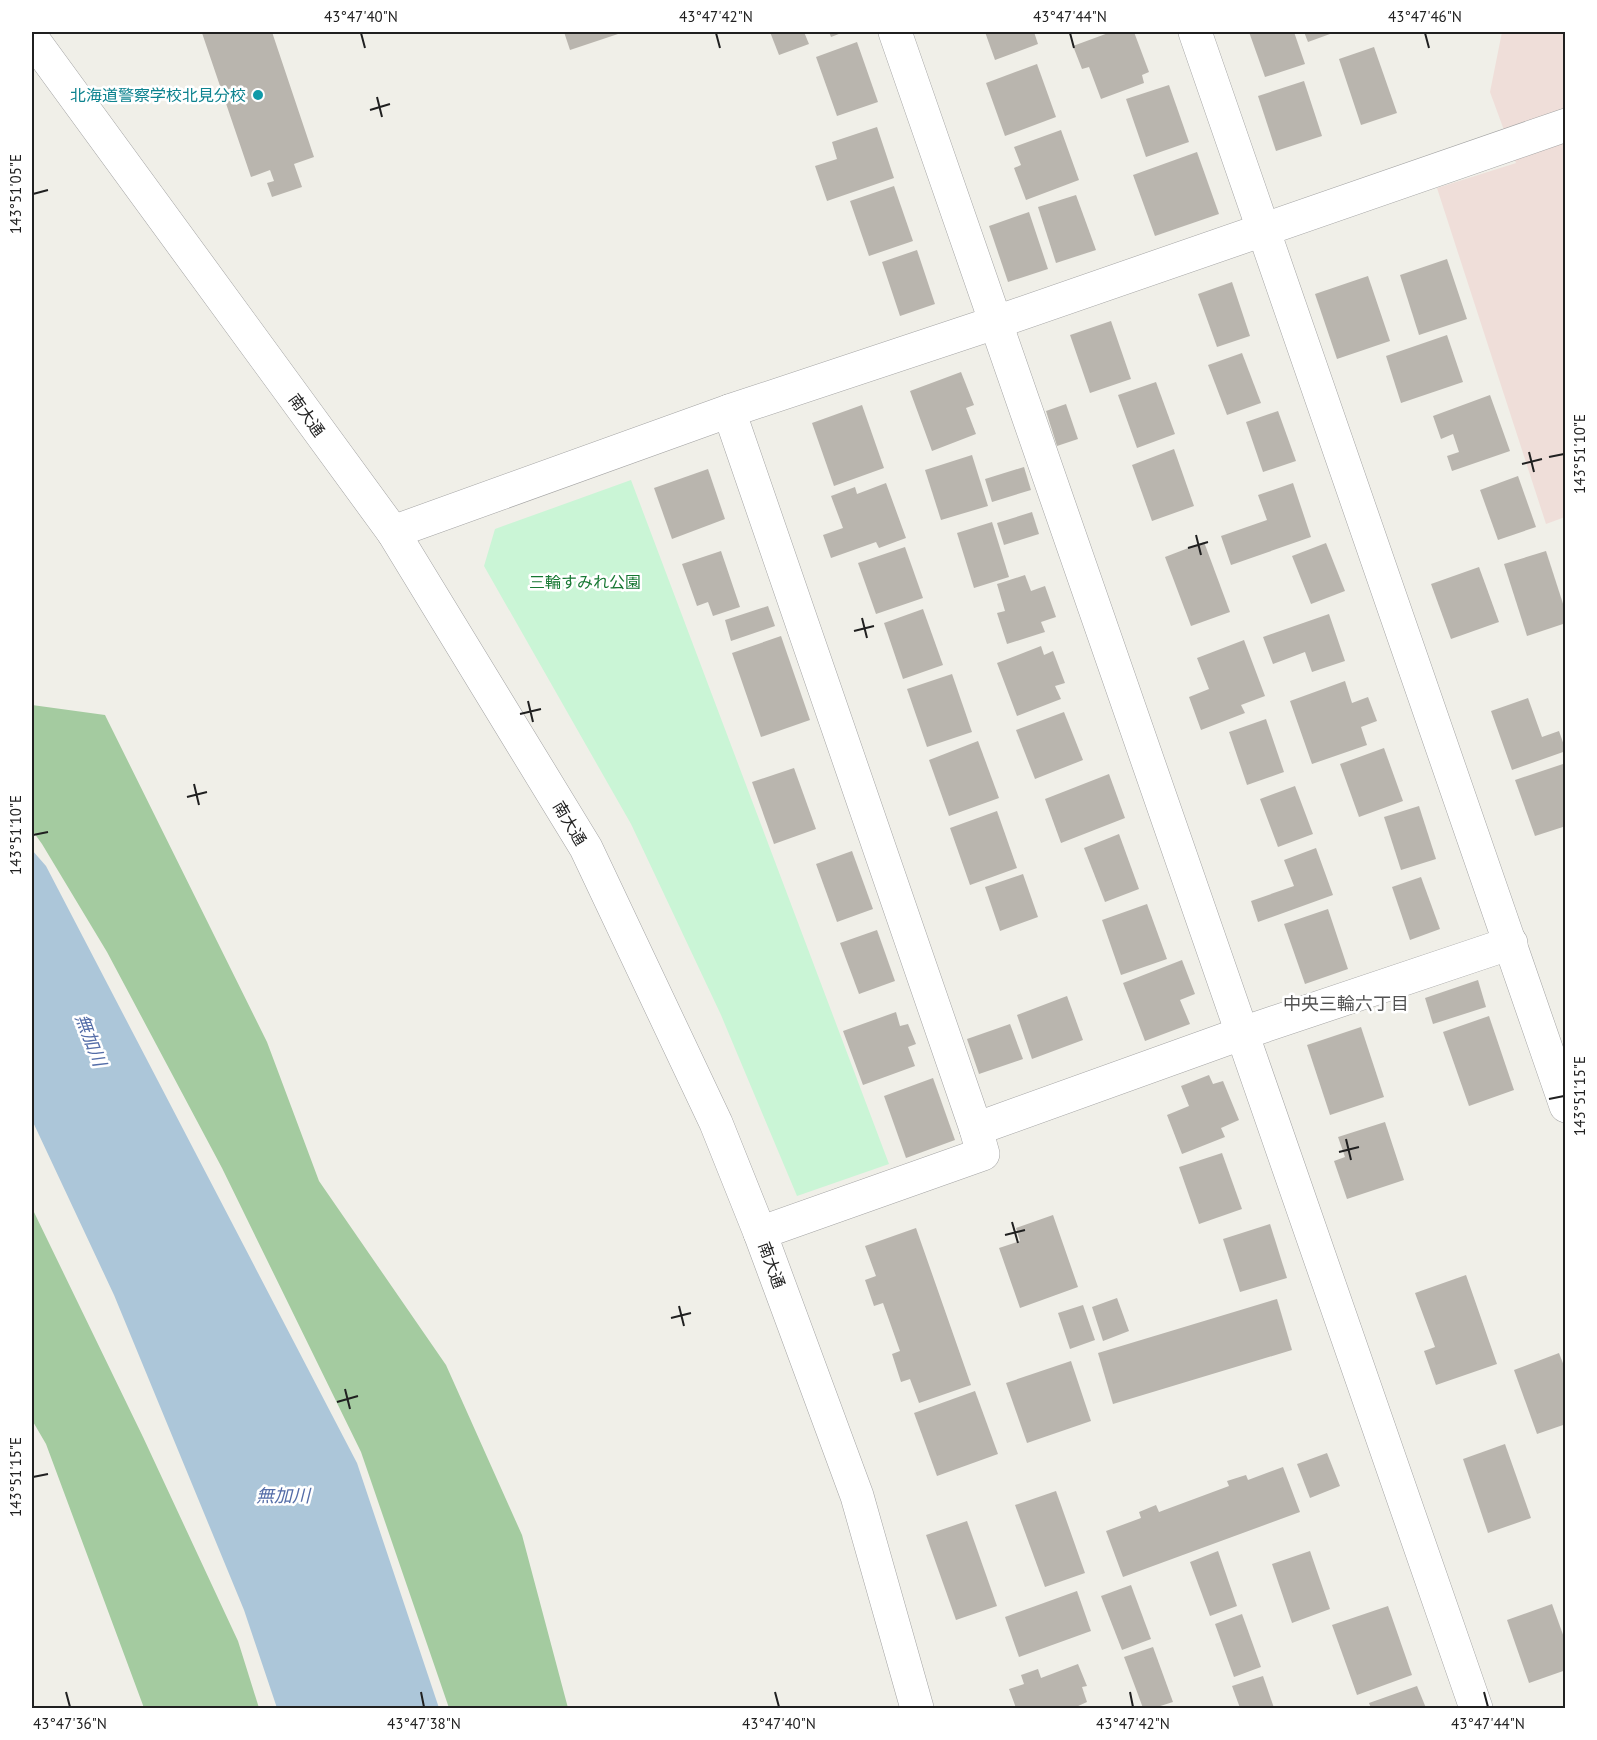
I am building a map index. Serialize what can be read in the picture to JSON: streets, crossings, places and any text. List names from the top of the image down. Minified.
{"streets":{"street":["南大通"]},"districts":["中央三輪六丁目"],"water":["無加川"],"parks":["三輪すみれ公園"],"places":["北海道警察学校北見分校"],"coordinates":["43°47'40\"N","43°47'42\"N","43°47'44\"N","43°47'46\"N","143°51'05\"E","143°51'10\"E","143°51'15\"E","43°47'36\"N","43°47'38\"N"]}
